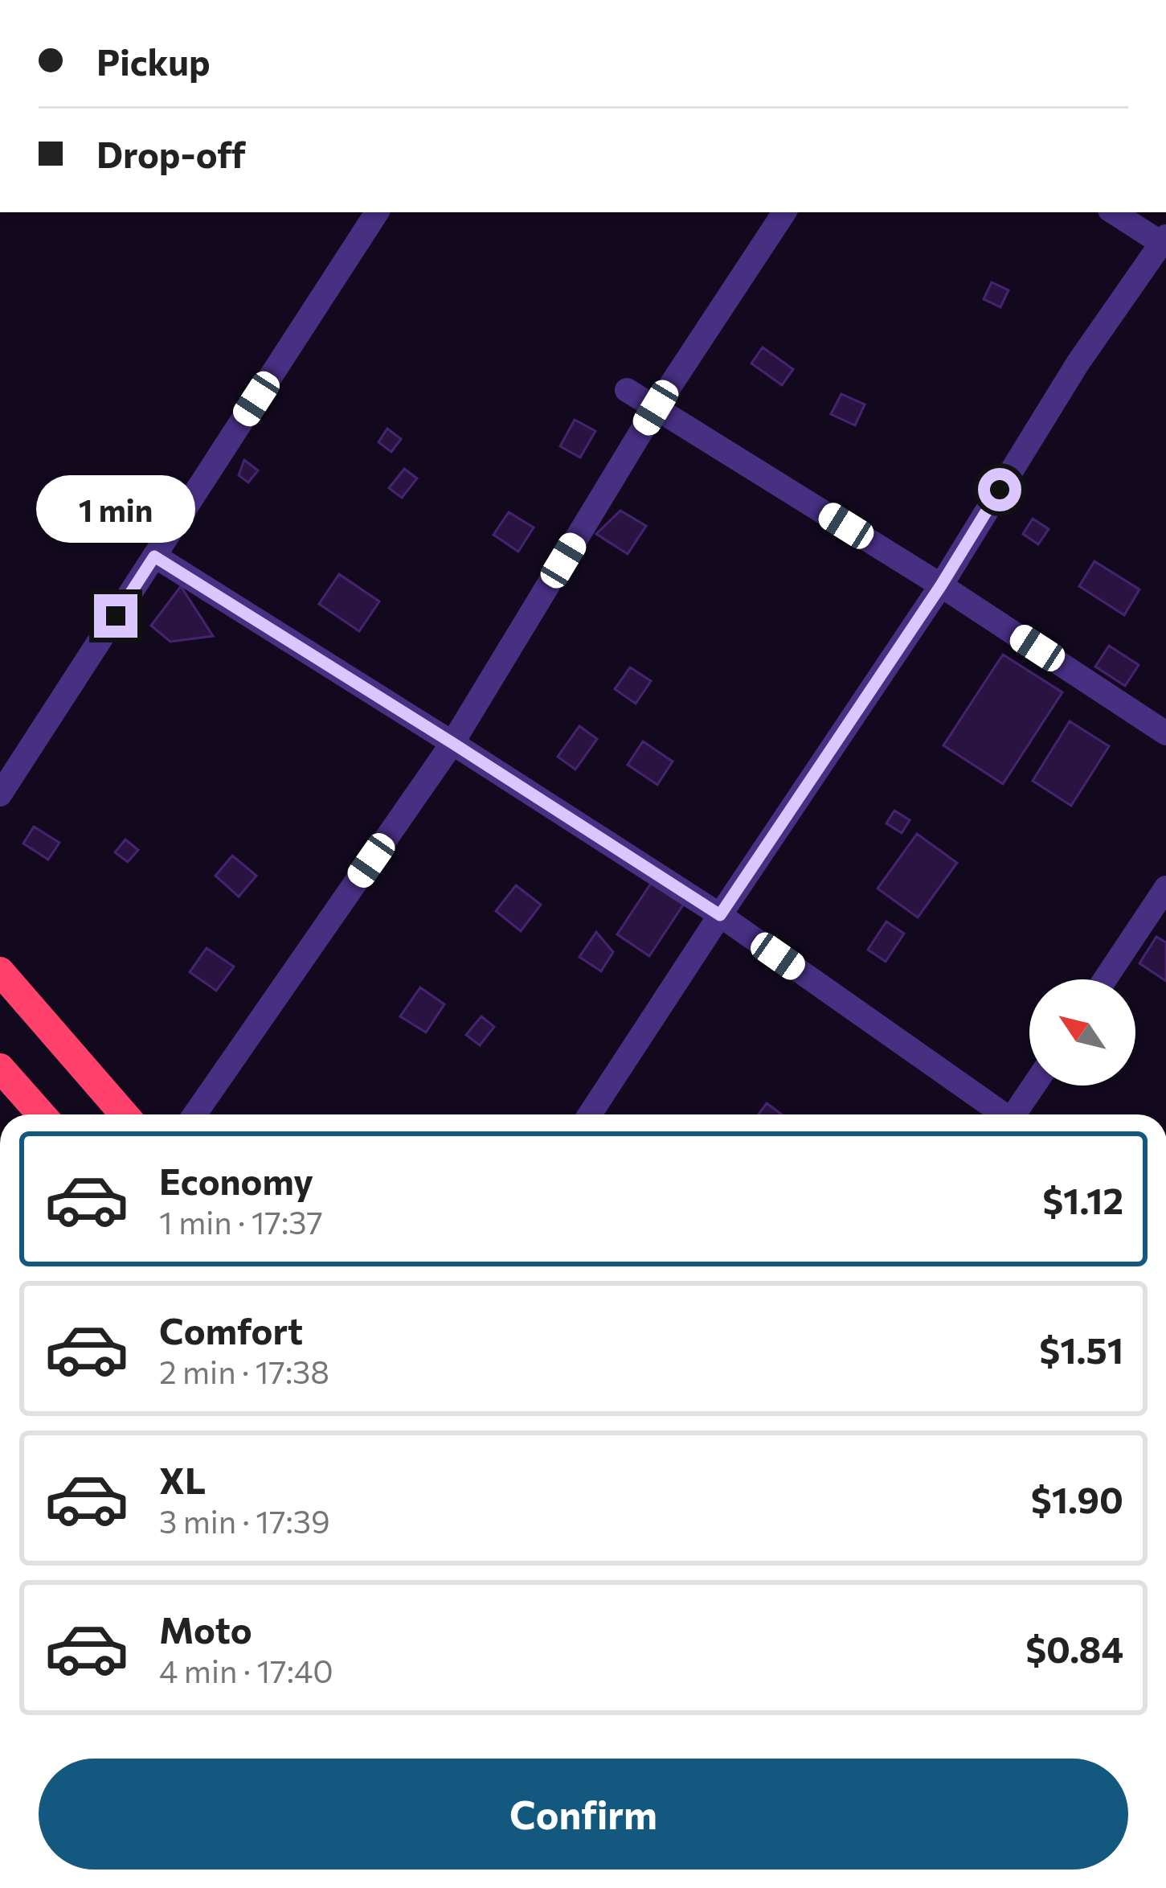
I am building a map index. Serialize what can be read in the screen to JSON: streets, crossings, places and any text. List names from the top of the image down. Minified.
{"north":"top left","page":{"banner":["Pickup","Drop-off"],"bubble":"1 min","list":[{"name":"Economy","note":"1 min · 17:37","value":"$1.12"},{"name":"Comfort","note":"2 min · 17:38","value":"$1.51"},{"name":"XL","note":"3 min · 17:39","value":"$1.90"},{"name":"Moto","note":"4 min · 17:40","value":"$0.84"}],"buttons":"Confirm"}}
